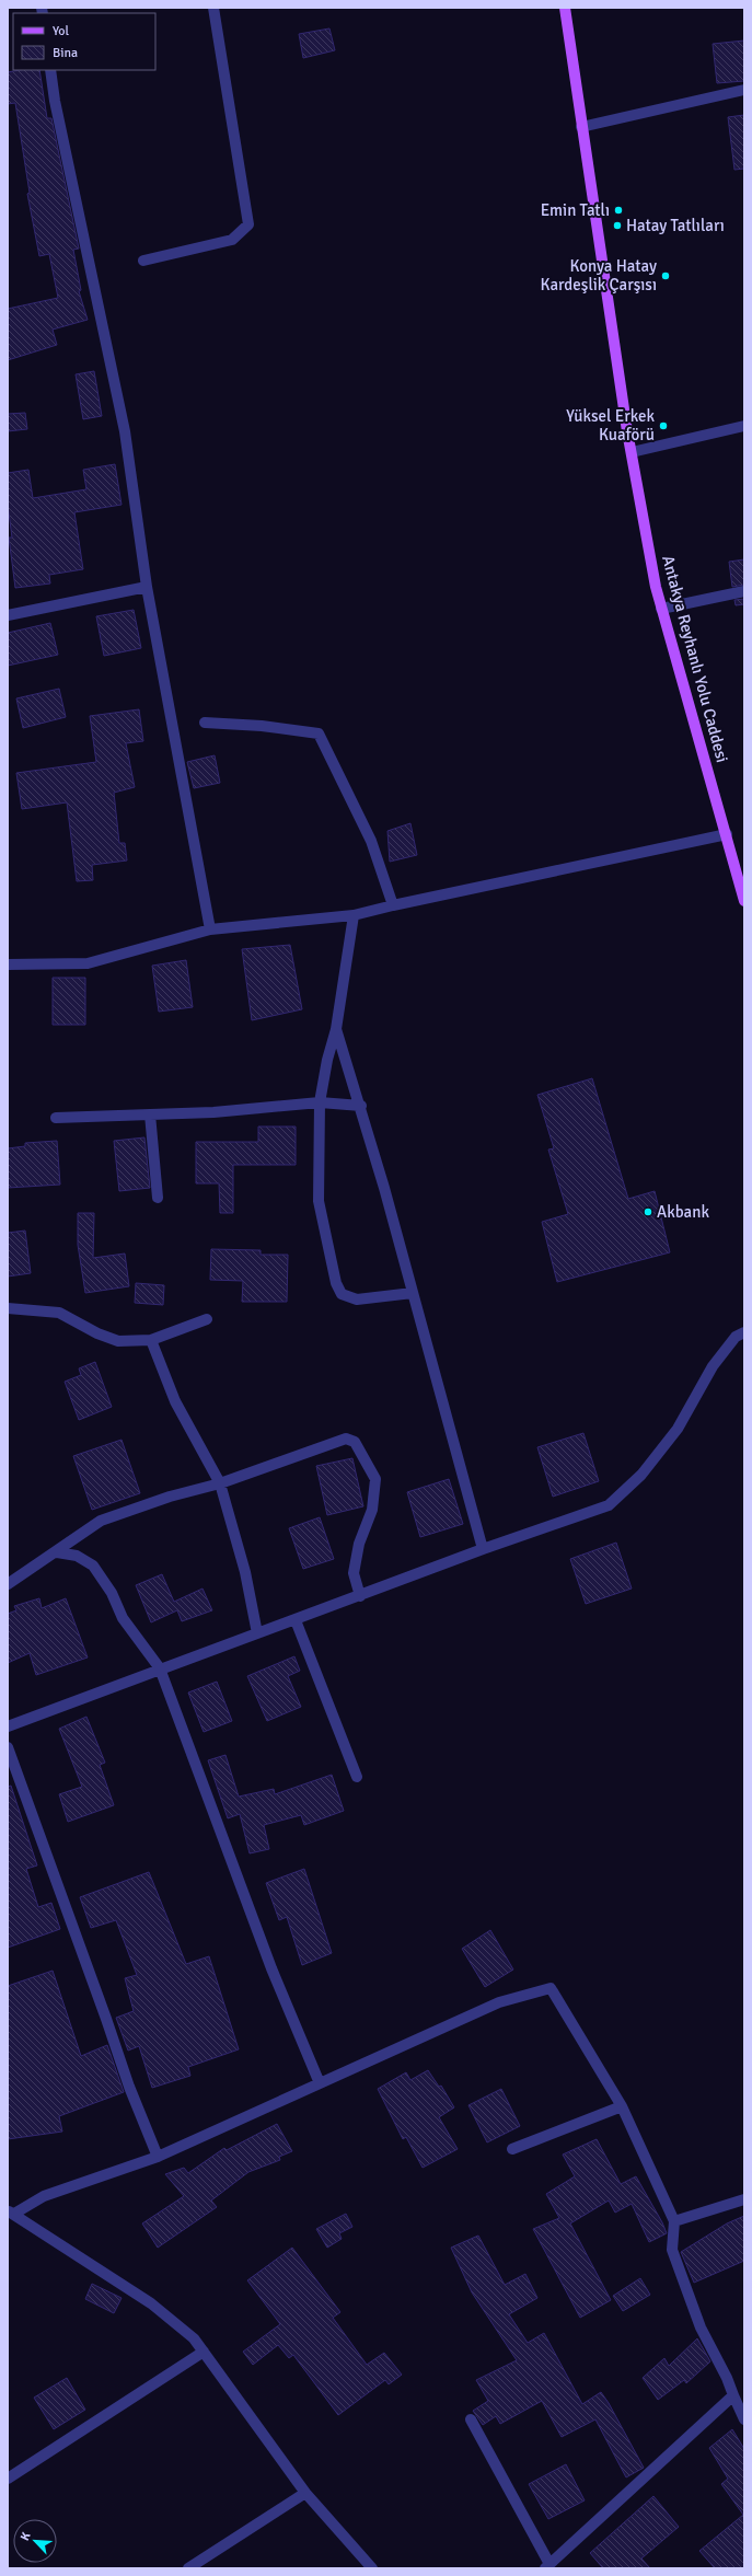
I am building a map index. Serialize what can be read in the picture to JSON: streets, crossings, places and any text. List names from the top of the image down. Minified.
{"streets":{"main road":["Antakya Reyhanlı Yolu Caddesi"]},"places":["Emin Tatlı","Hatay Tatlıları","Konya Hatay Kardeşlik Çarşısı","Yüksel Erkek Kuaförü","Akbank"],"legend":["Yol","Bina"],"north":"top left"}
